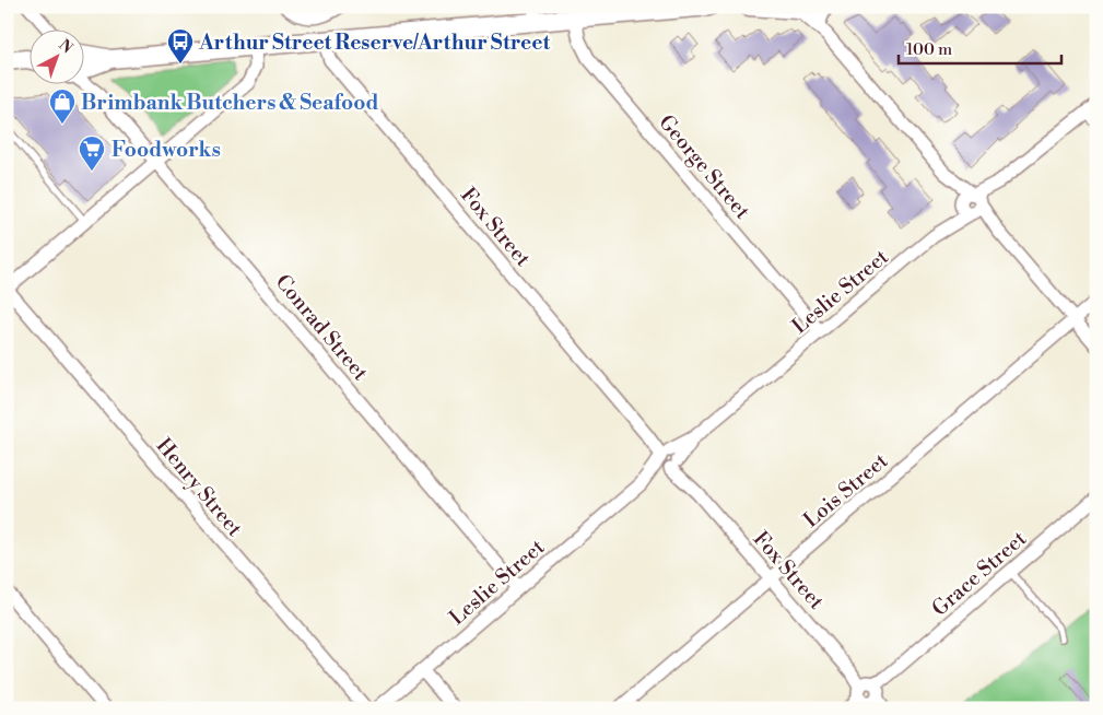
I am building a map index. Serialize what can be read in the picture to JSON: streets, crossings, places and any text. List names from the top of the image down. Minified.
{"streets":{"street":["George Street","Fox Street","Leslie Street","Conrad Street","Henry Street","Lois Street","Grace Street"]},"crossings":[["George Street","Leslie Street"],["Fox Street","Leslie Street"],["Fox Street","Lois Street"],["Fox Street","Grace Street"],["Leslie Street","Conrad Street"]],"places":{"bus stop":["Arthur Street Reserve/Arthur Street"],"shop":["Brimbank Butchers & Seafood"],"supermarket":["Foodworks"]},"scale_bar":"100 m","north":"top right"}
